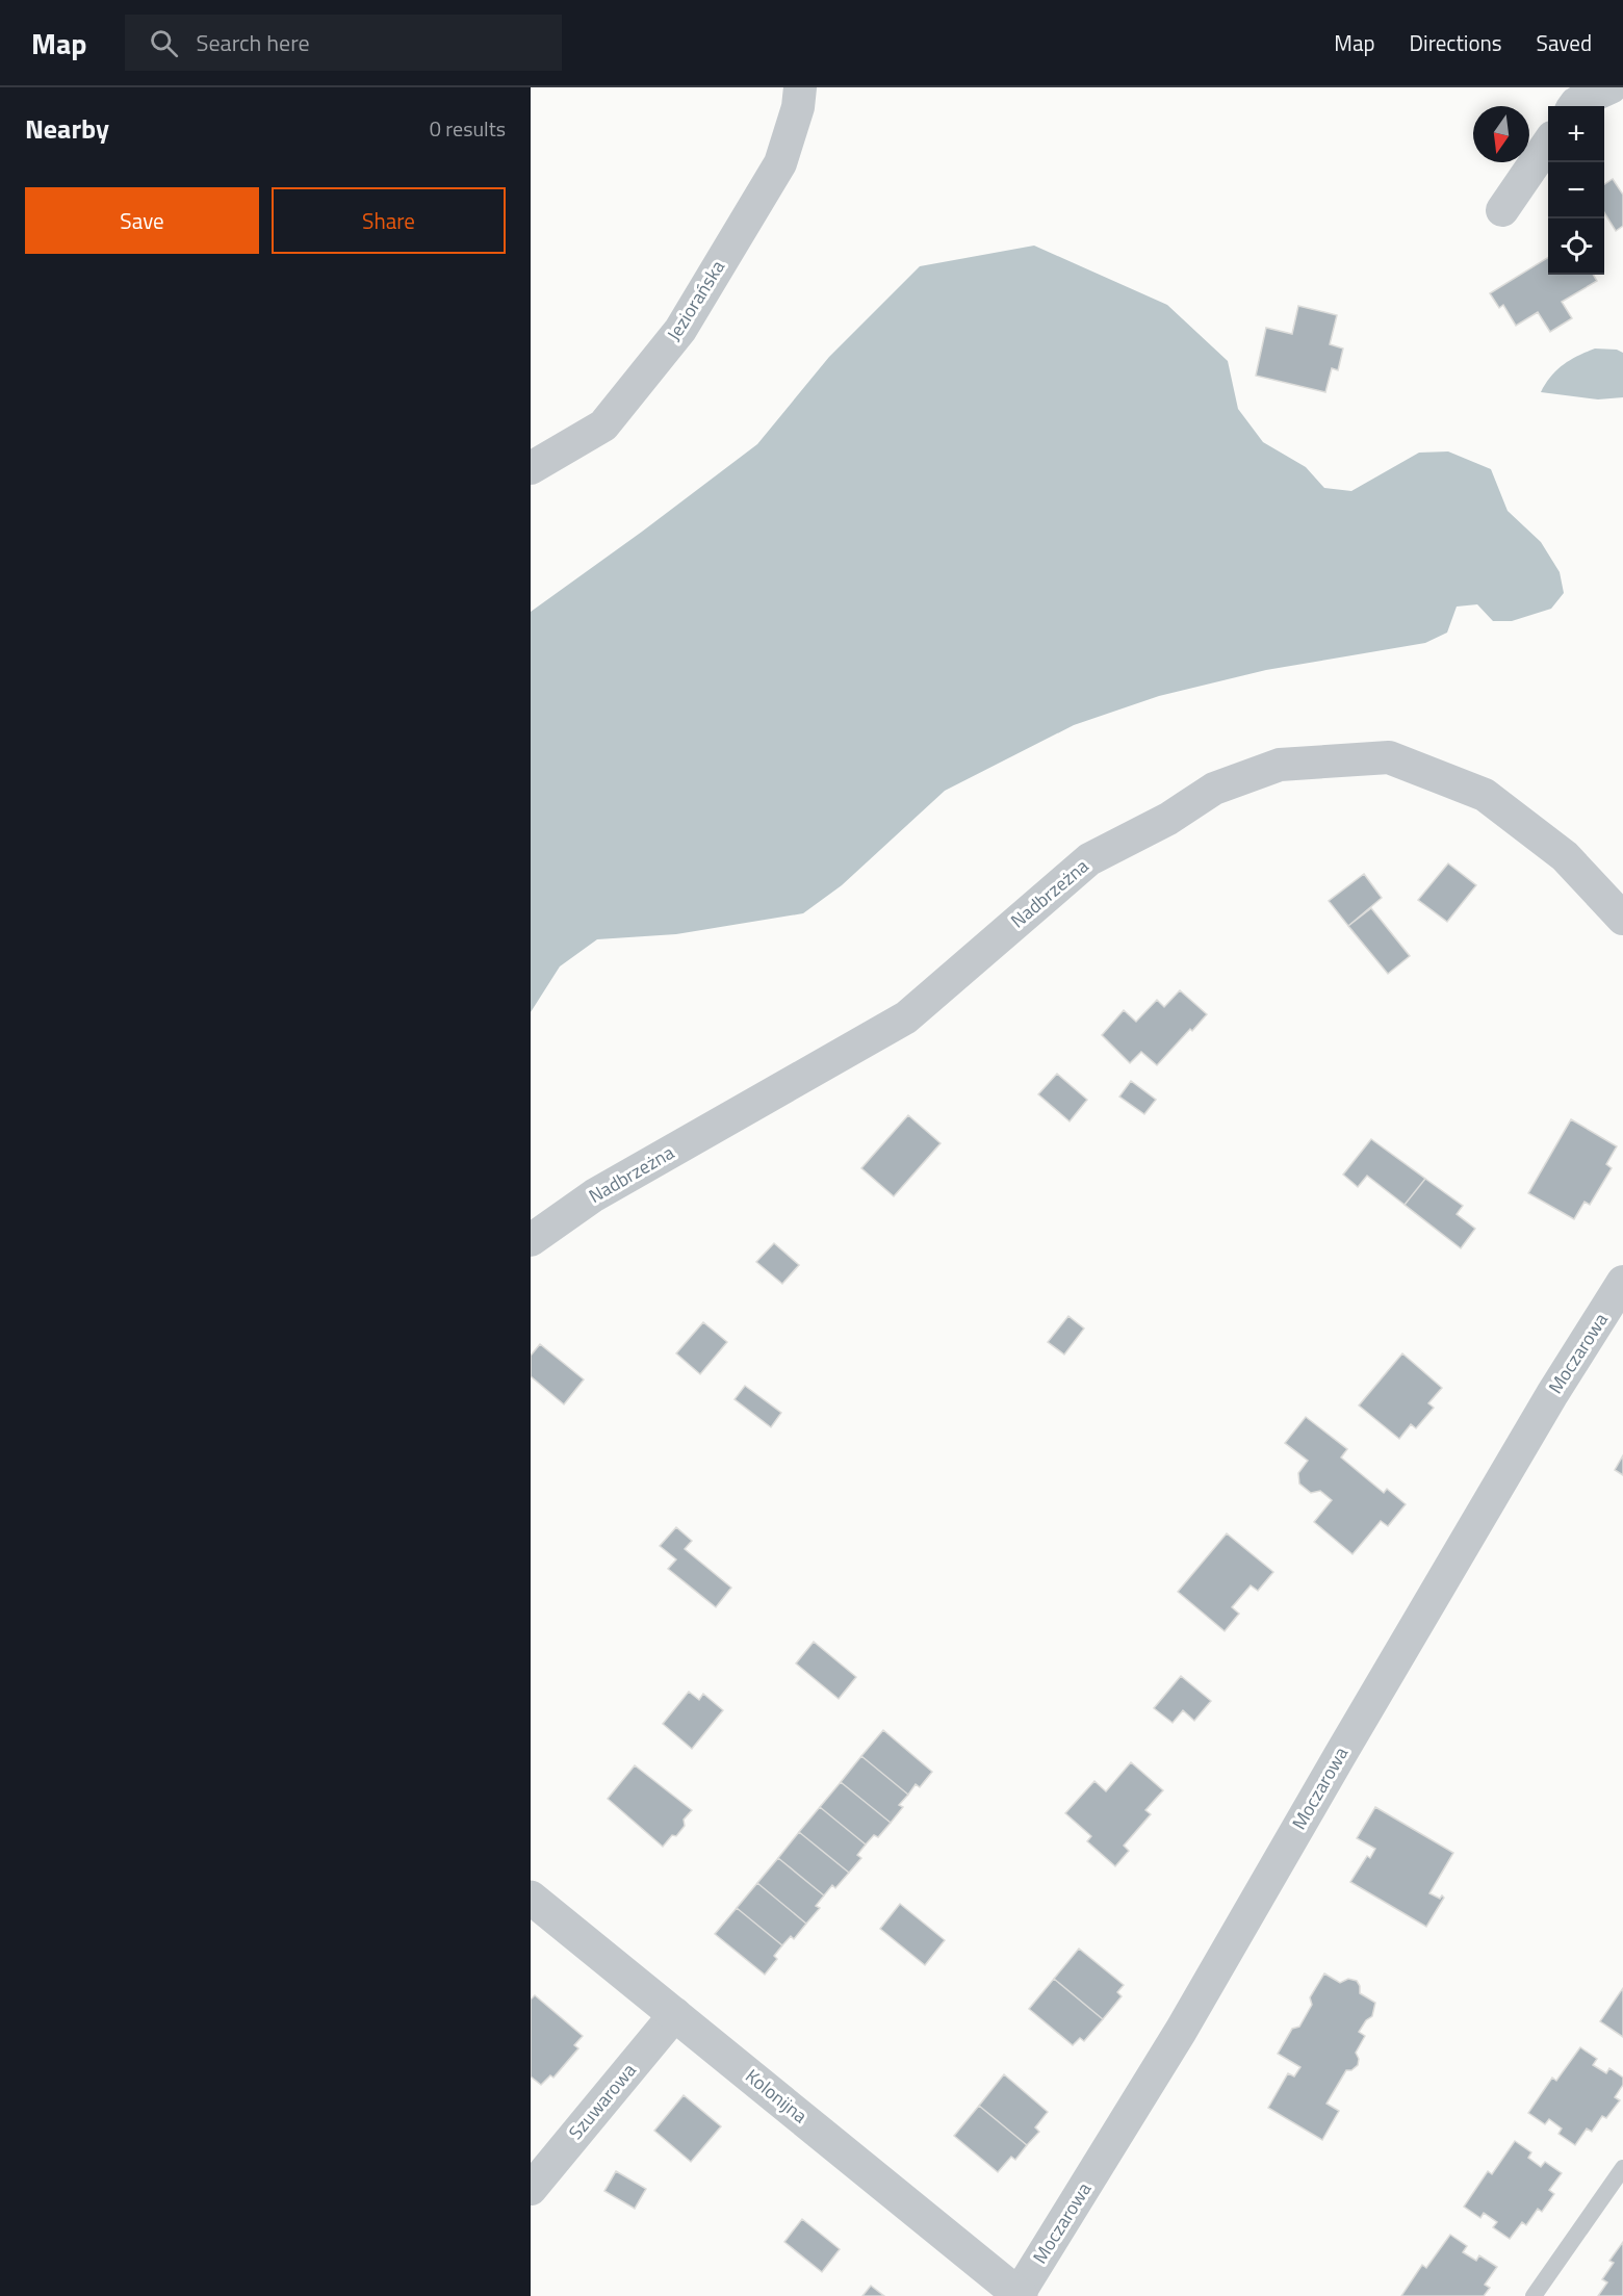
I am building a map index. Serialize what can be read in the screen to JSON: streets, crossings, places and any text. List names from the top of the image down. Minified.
{"streets":{"street":["Jeziorańska","Nadbrzeżna","Moczarowa","Kolonijna","Szuwarowa"]},"crossings":[["Moczarowa","Kolonijna"],["Kolonijna","Szuwarowa"]],"north":"bottom","page":{"header":"Map","search":"Search here","nav":["Map","Directions","Saved"],"heading":["Nearby","0 results"],"map_buttons":["+","−"],"buttons":["Save","Share"]}}
